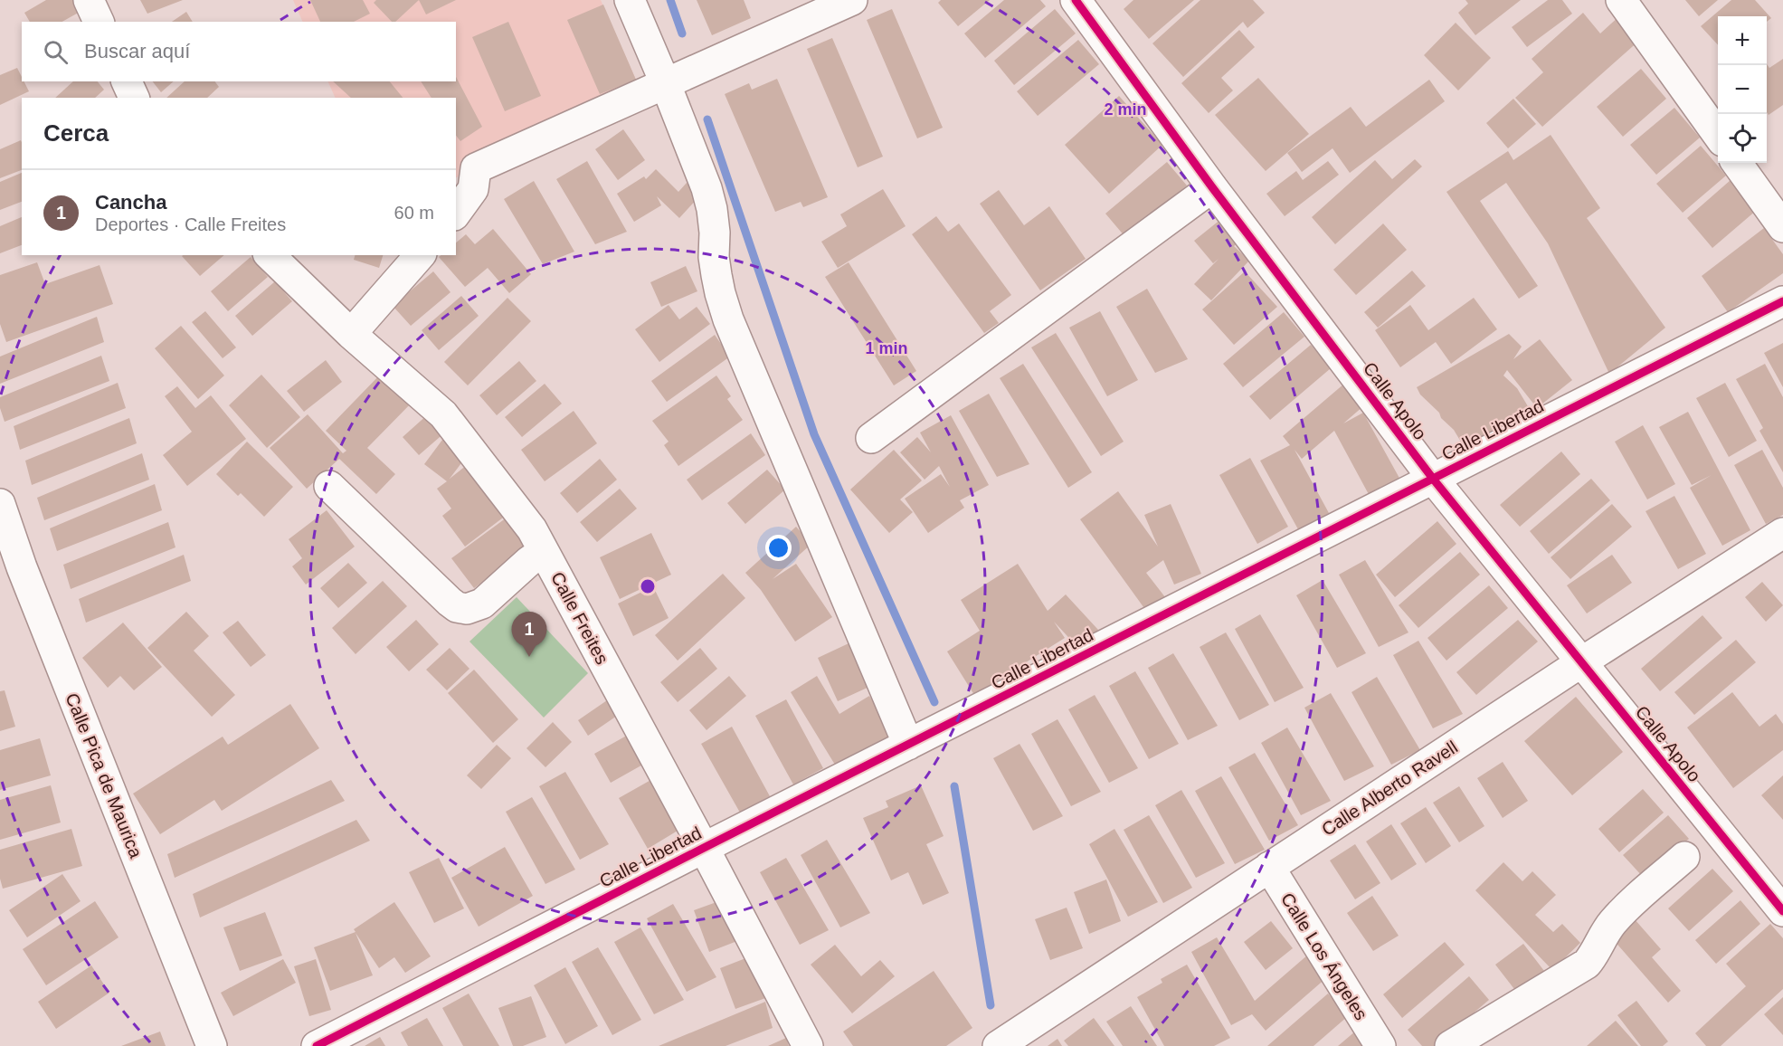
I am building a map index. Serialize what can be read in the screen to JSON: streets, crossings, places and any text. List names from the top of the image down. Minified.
{"streets":{"street":["Calle Apolo","Calle Libertad","Calle Freites","Calle Pica de Maurica","Calle Alberto Ravell","Calle Los Ángeles"]},"crossings":[["Calle Apolo","Calle Libertad"],["Calle Apolo","Calle Alberto Ravell"],["Calle Libertad","Calle Freites"],["Calle Alberto Ravell","Calle Los Ángeles"]],"page":{"map_buttons":["+","−"],"search":"Buscar aquí","heading":"Cerca","list":[{"mark":"1","name":"Cancha","note":"Deportes · Calle Freites","value":"60 m"}],"pins":"1"},"rings":["2 min","1 min"]}
